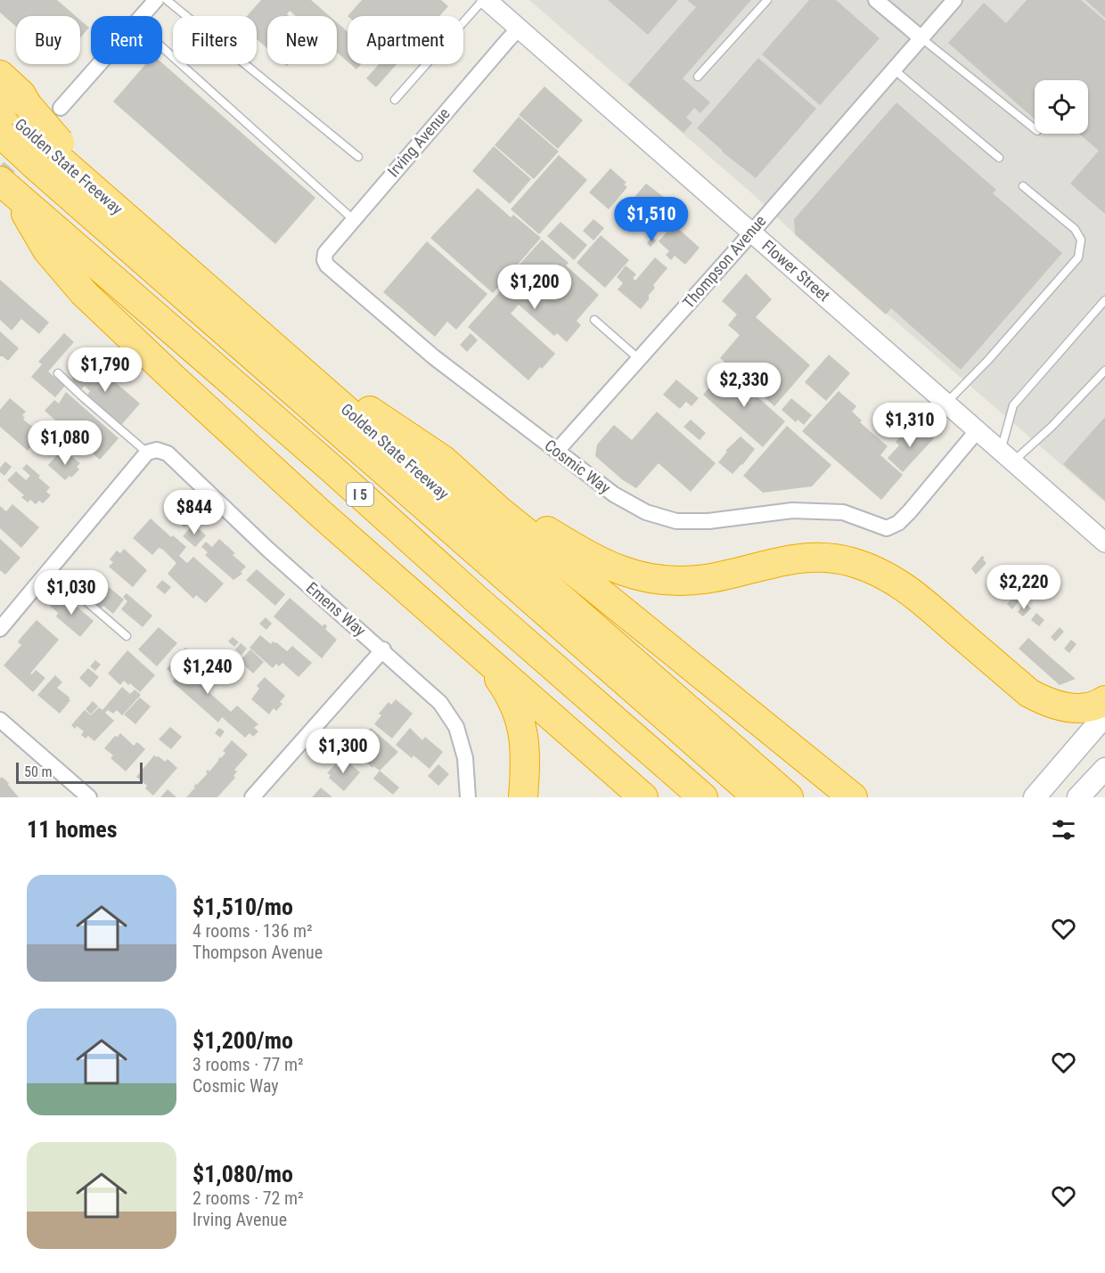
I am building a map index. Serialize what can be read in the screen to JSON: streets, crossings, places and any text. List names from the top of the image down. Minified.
{"streets":{"highway":["Golden State Freeway","I 5"],"street":["Irving Avenue","Thompson Avenue","Flower Street","Cosmic Way","Emens Way"]},"crossings":[["Irving Avenue","Flower Street"],["Irving Avenue","Cosmic Way"],["Golden State Freeway","I 5"],["Thompson Avenue","Flower Street"],["Thompson Avenue","Cosmic Way"],["Flower Street","Cosmic Way"]],"scale_bar":"50 m","page":{"chip":["Buy","Rent","Filters","New","Apartment"],"price":["$1,510","$1,200","$1,790","$2,330","$1,310","$1,080","$844","$2,220","$1,030","$1,240","$1,300"],"scale":"50 m","heading":"11 homes","list":[{"name":"$1,510/mo","note":"4 rooms · 136 m² · Thompson Avenue"},{"name":"$1,200/mo","note":"3 rooms · 77 m² · Cosmic Way"},{"name":"$1,080/mo","note":"2 rooms · 72 m² · Irving Avenue"}]}}
